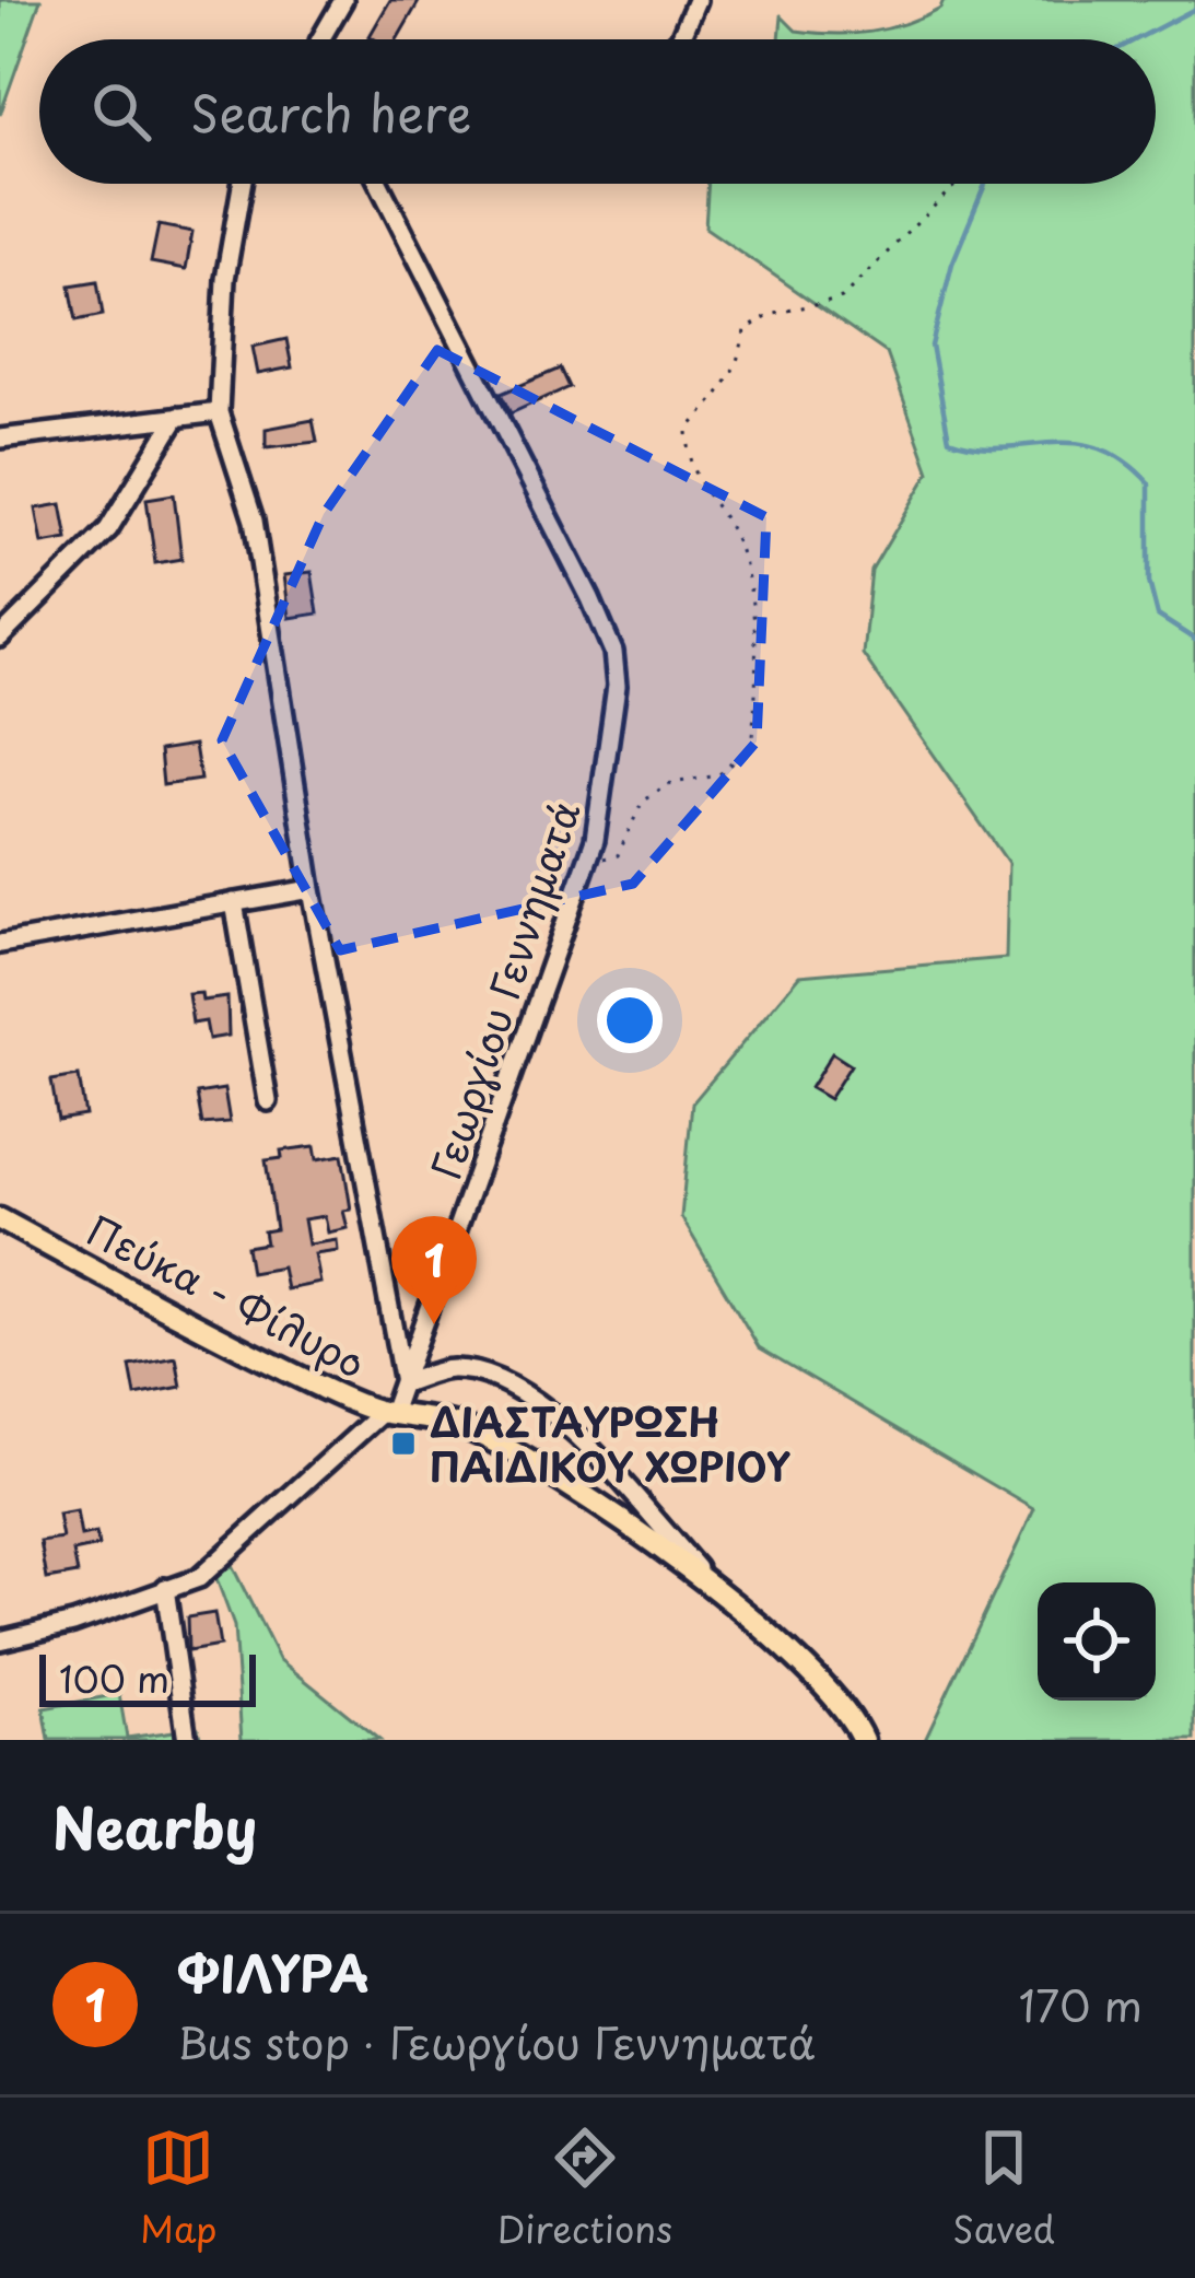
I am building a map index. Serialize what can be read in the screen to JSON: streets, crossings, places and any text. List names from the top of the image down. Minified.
{"streets":{"main road":["Πεύκα - Φίλυρο"],"street":["Γεωργίου Γεννηματά"]},"crossings":[["Γεωργίου Γεννηματά","Πεύκα - Φίλυρο"]],"places":{"transit":["ΔΙΑΣΤΑΥΡΩΣΗ ΠΑΙΔΙΚΟΥ ΧΩΡΙΟΥ"]},"scale_bar":"100 m","page":{"search":"Search here","pins":"1","scale":"100 m","heading":"Nearby","list":[{"mark":"1","name":"ΦΙΛΥΡΑ","note":"Bus stop · Γεωργίου Γεννηματά","value":"170 m"}],"nav":["Map","Directions","Saved"]}}
